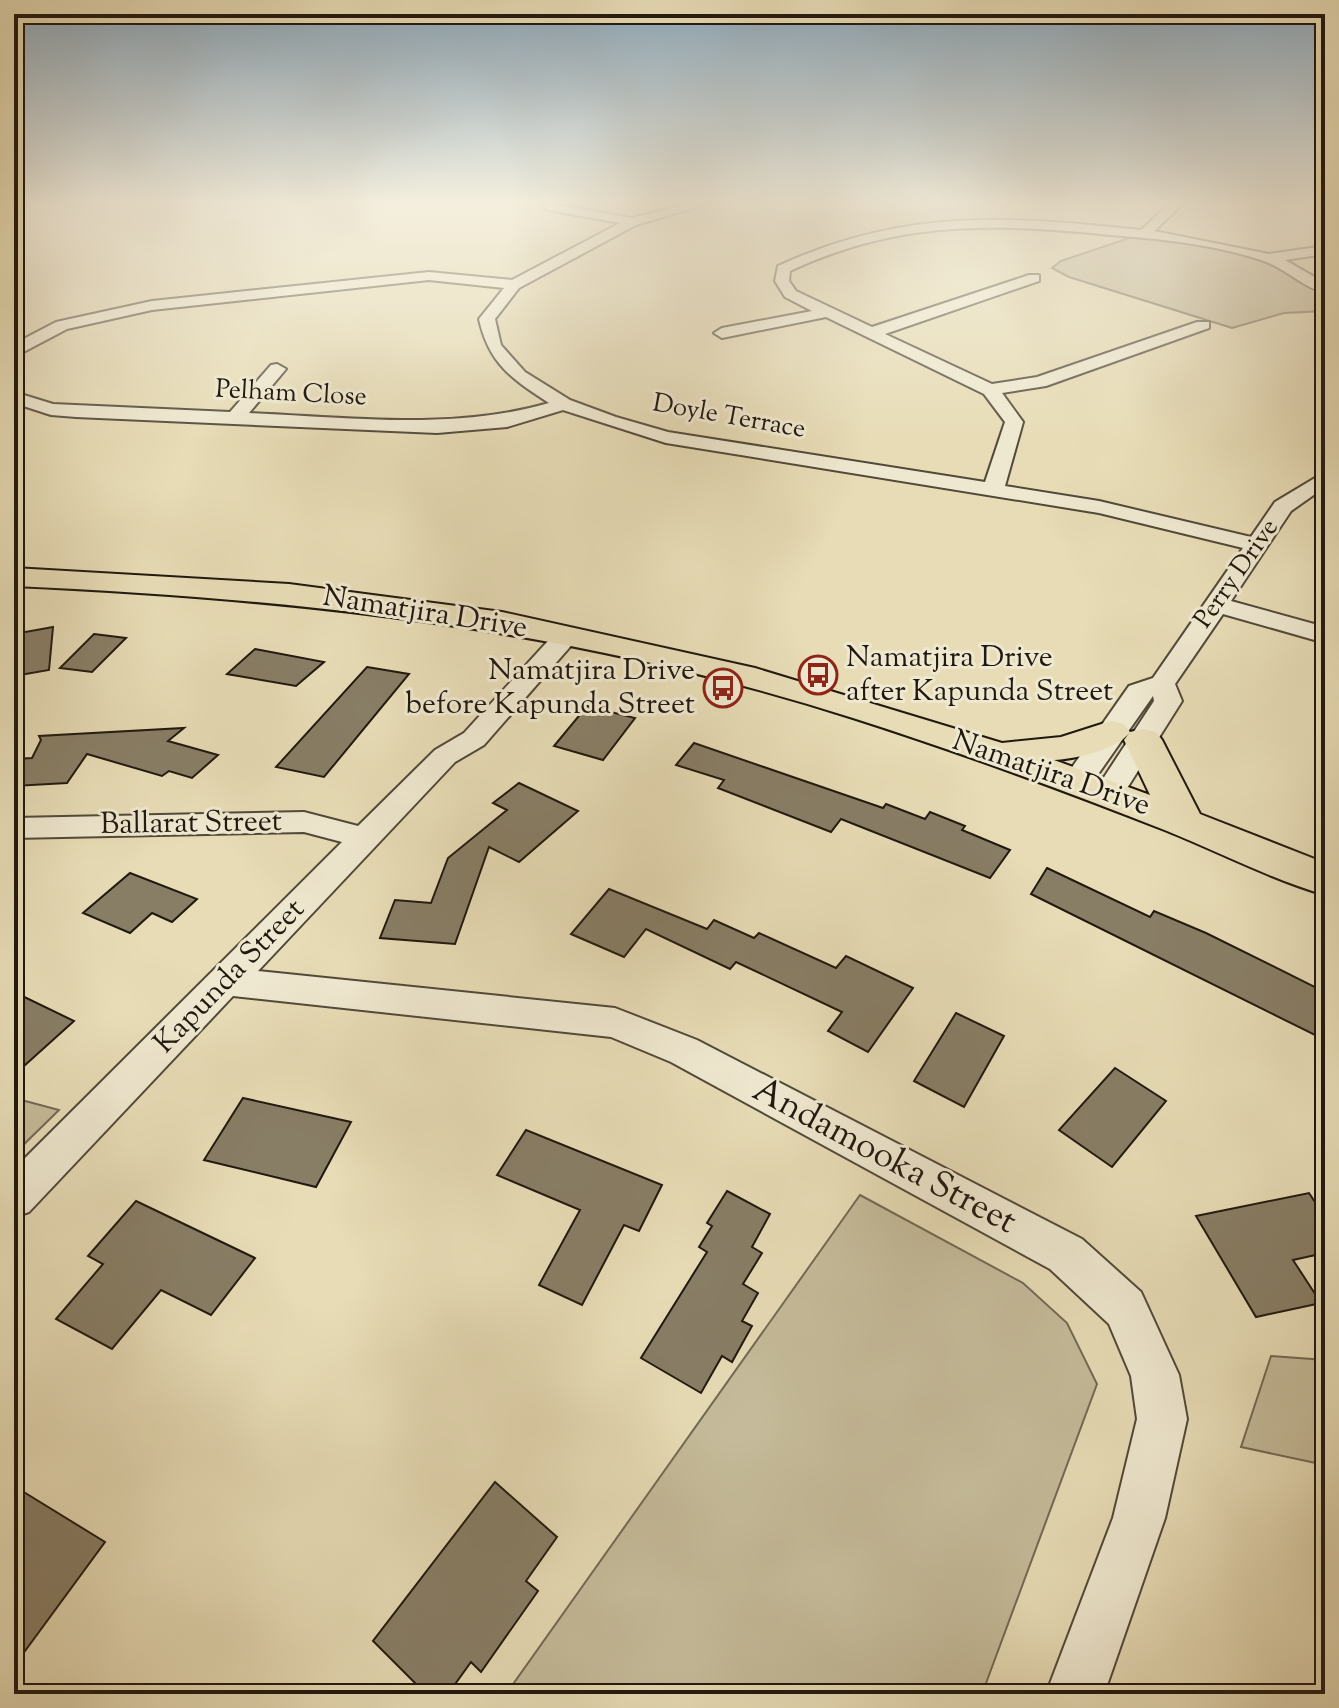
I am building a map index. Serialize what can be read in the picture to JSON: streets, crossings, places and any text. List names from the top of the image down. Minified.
{"streets":{"main road":["Namatjira Drive"],"street":["Pelham Close","Doyle Terrace","Perry Drive","Ballarat Street","Kapunda Street","Andamooka Street"]},"crossings":[["Pelham Close","Doyle Terrace"],["Doyle Terrace","Perry Drive"],["Perry Drive","Namatjira Drive"],["Namatjira Drive","Kapunda Street"],["Ballarat Street","Kapunda Street"],["Kapunda Street","Andamooka Street"]],"places":{"bus stop":["Namatjira Drive after Kapunda Street","Namatjira Drive before Kapunda Street"]}}
